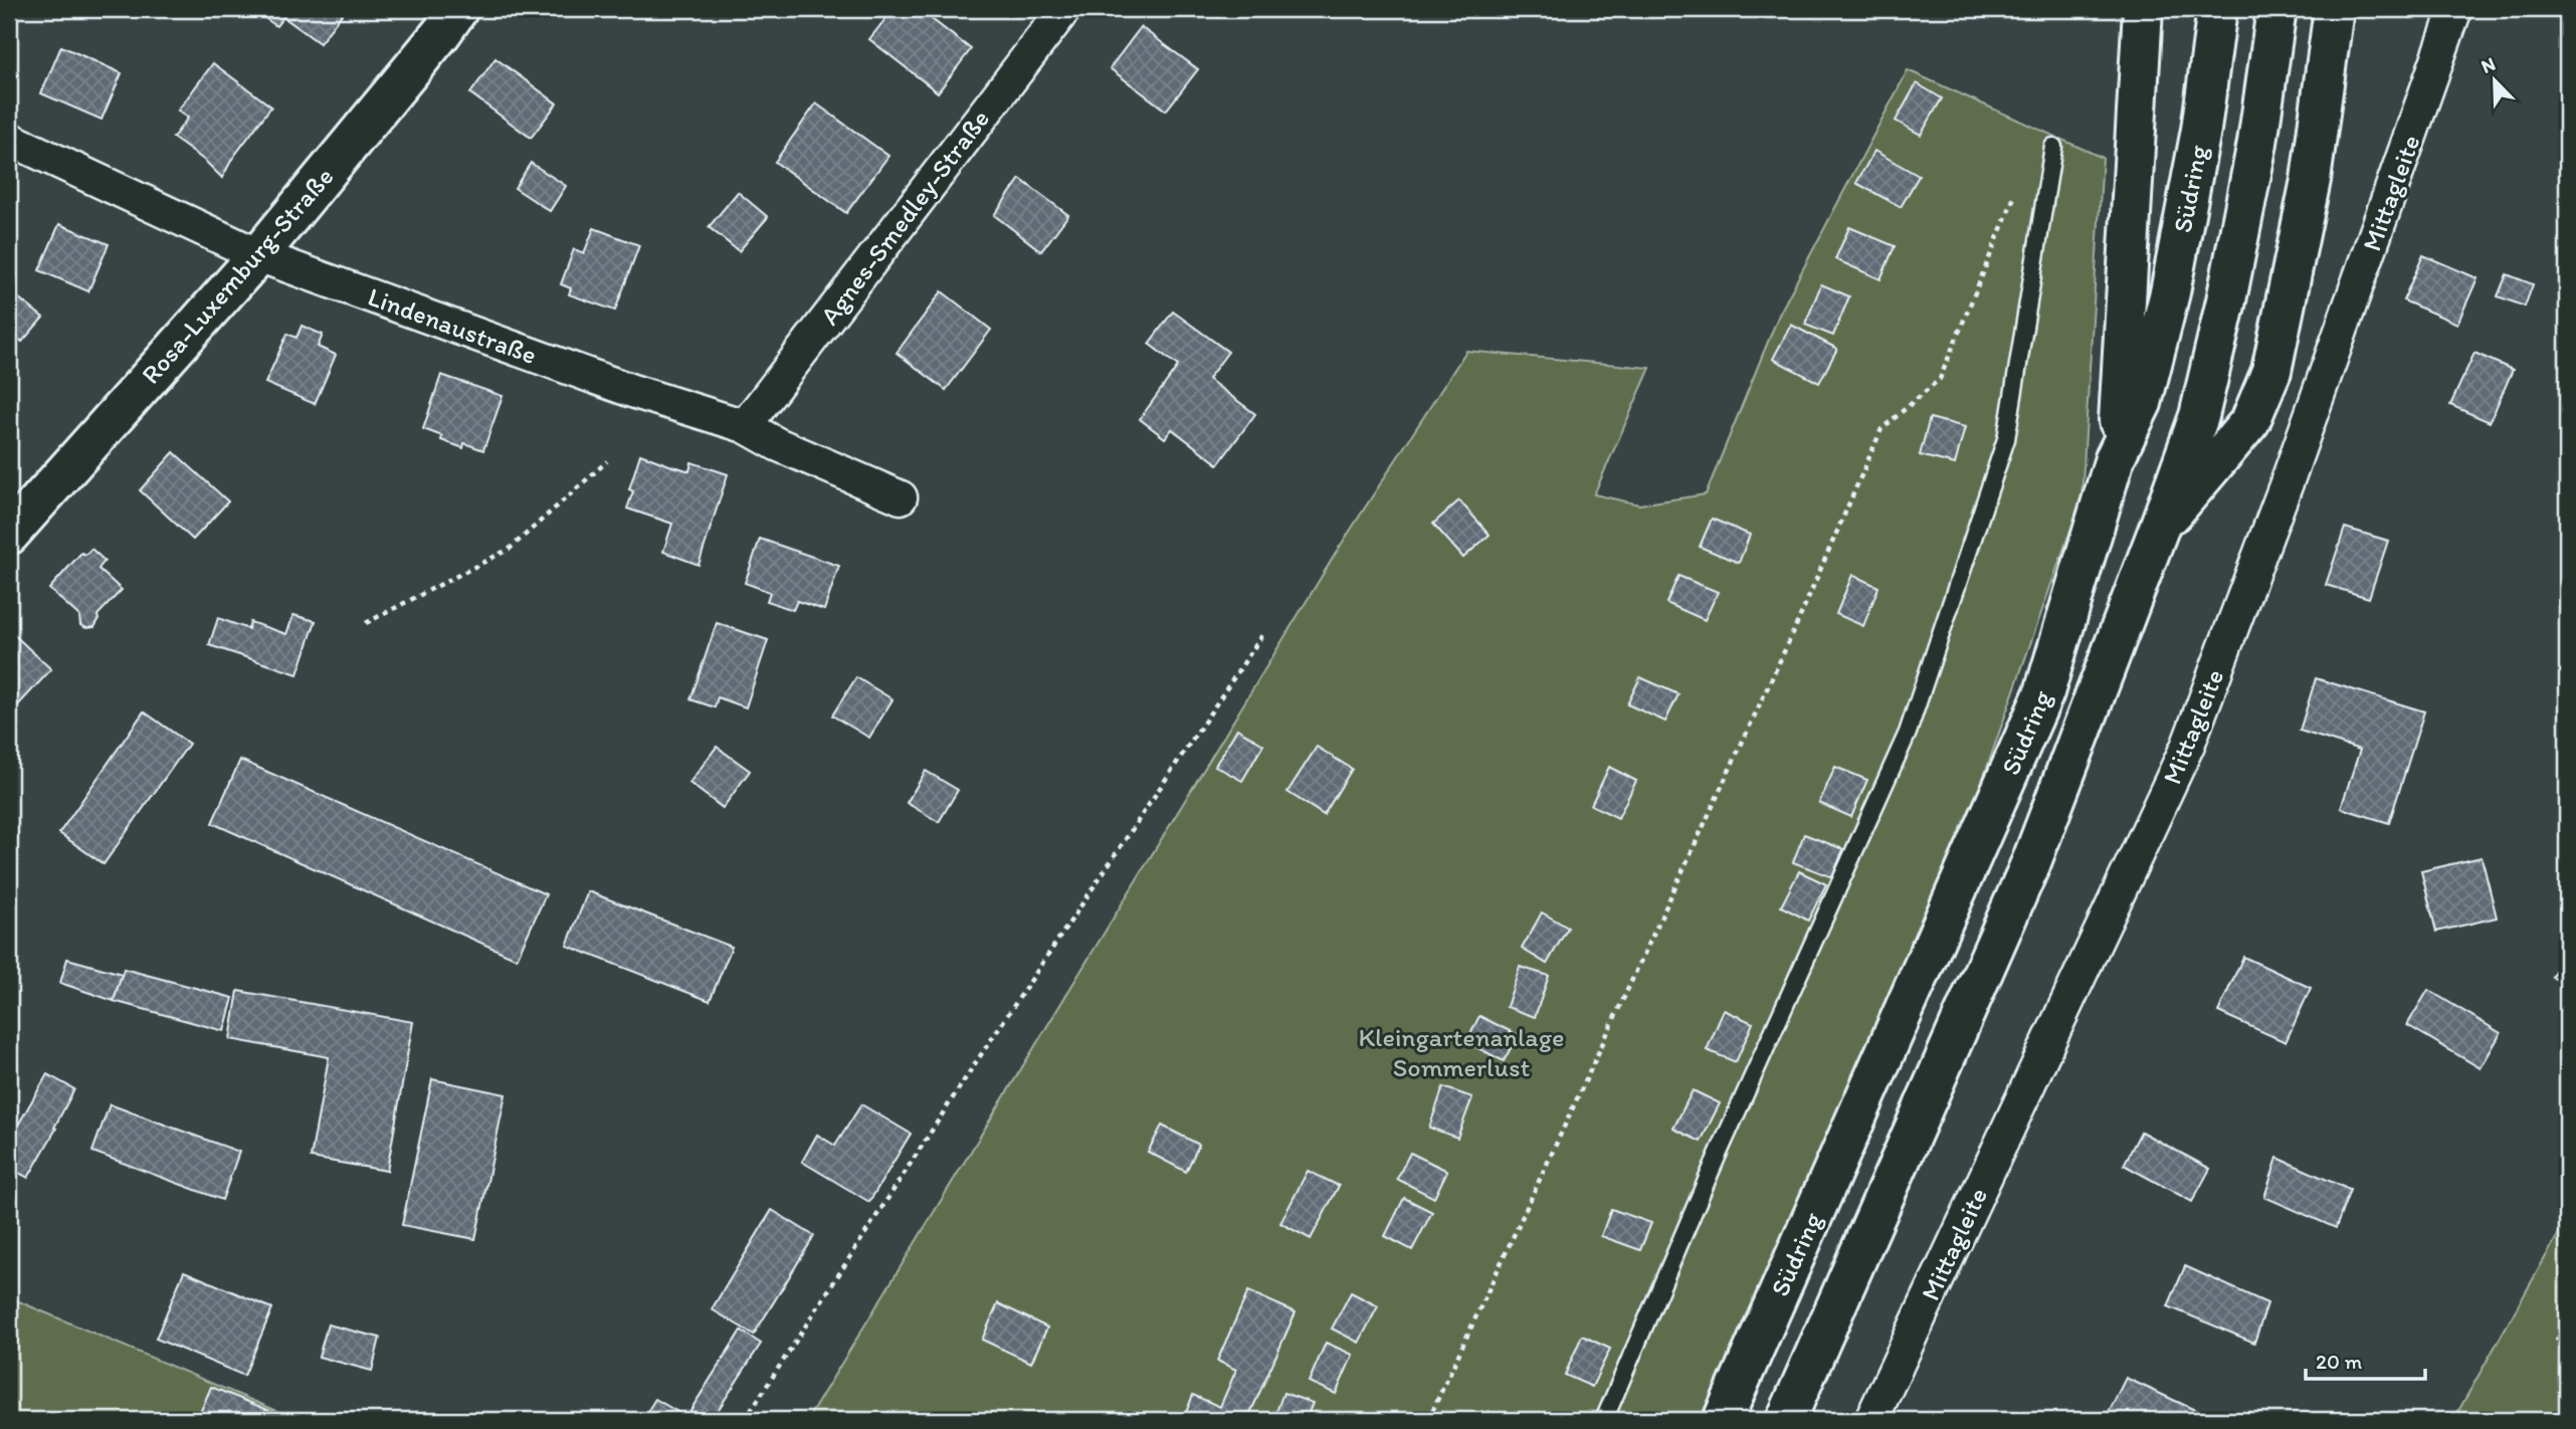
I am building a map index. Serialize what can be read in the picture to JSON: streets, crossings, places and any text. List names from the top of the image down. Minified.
{"streets":{"main road":["Südring","Rosa-Luxemburg-Straße"],"street":["Mittagleite","Agnes-Smedley-Straße","Lindenaustraße"]},"crossings":[["Agnes-Smedley-Straße","Lindenaustraße"],["Rosa-Luxemburg-Straße","Lindenaustraße"]],"parks":["Kleingartenanlage Sommerlust"],"scale_bar":"20 m","north":"top left"}
